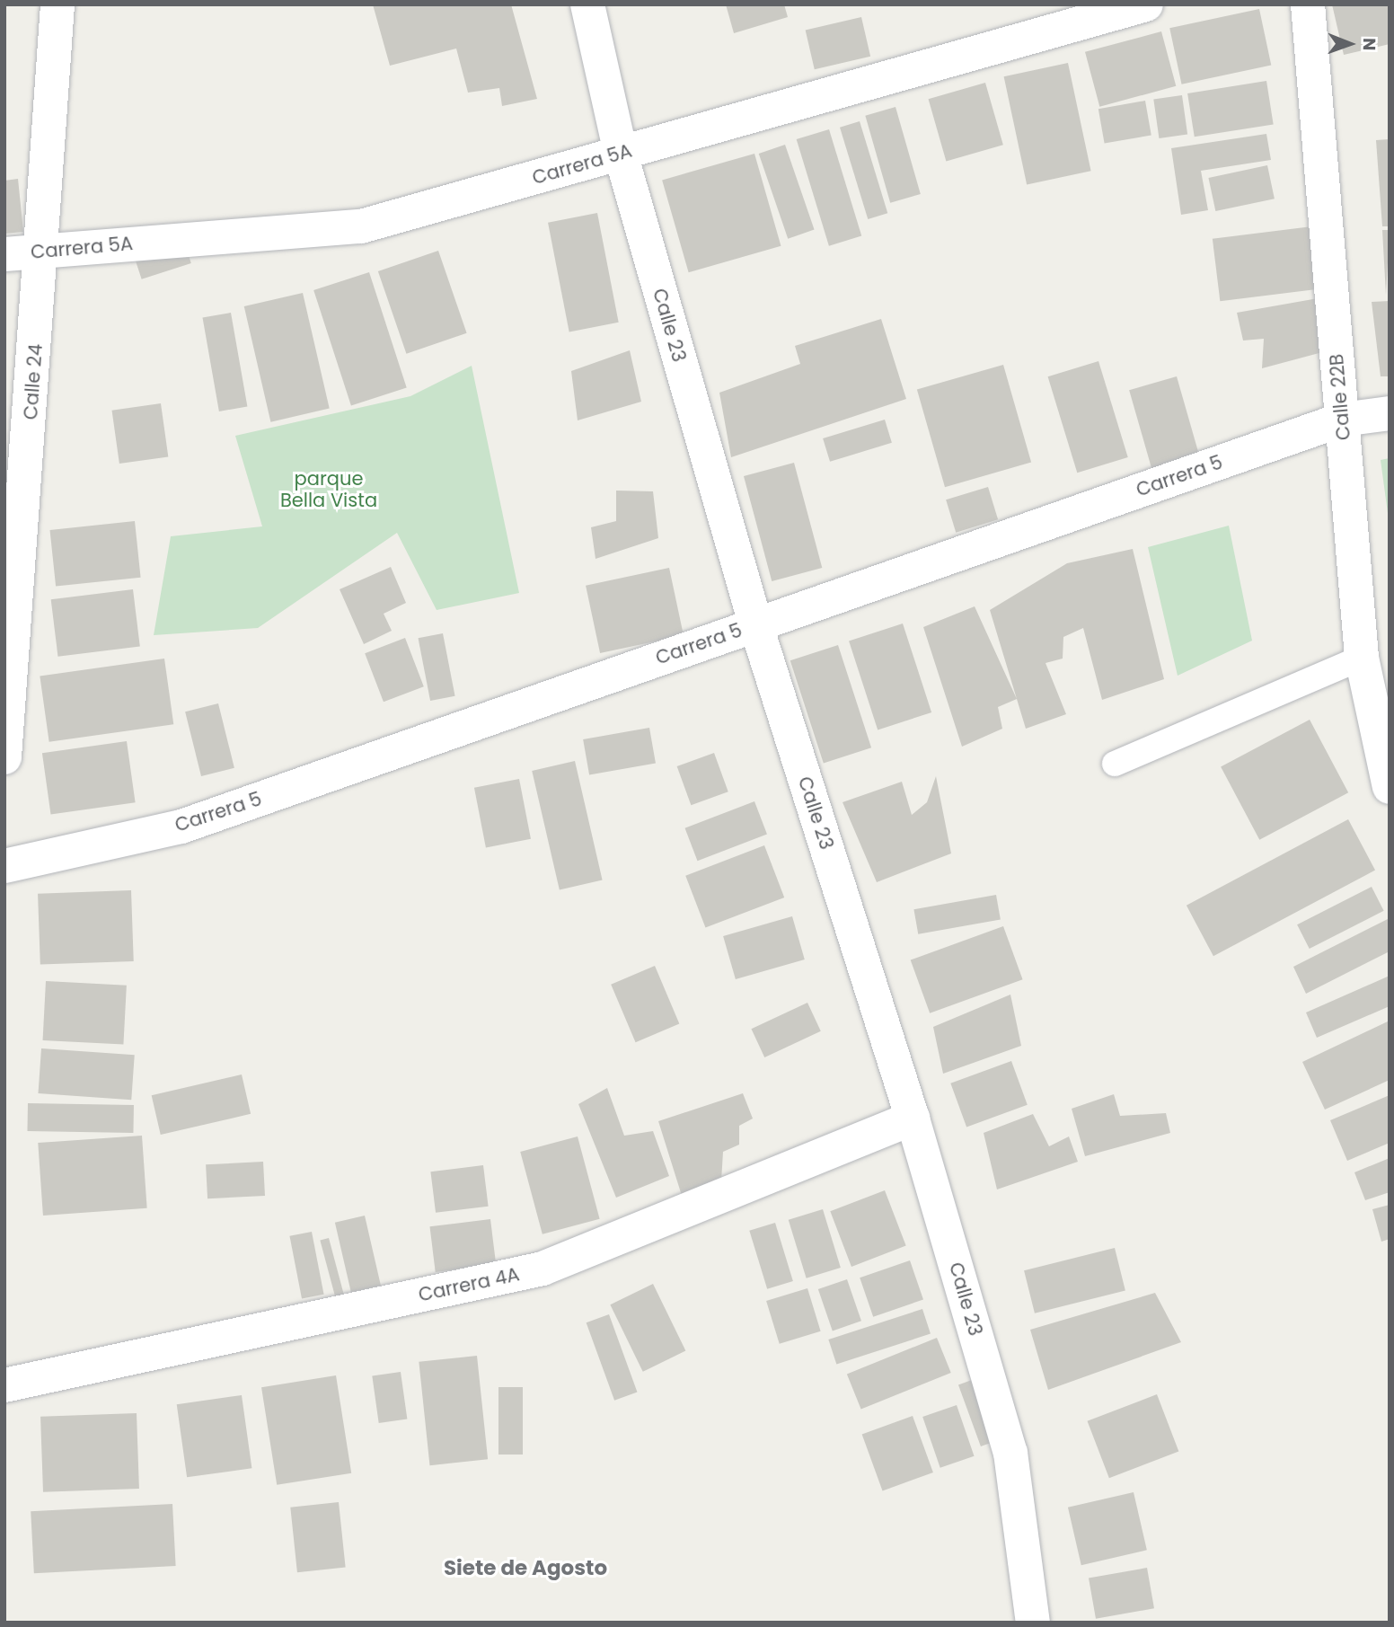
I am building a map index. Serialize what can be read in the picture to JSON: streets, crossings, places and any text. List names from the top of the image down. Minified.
{"streets":{"street":["Carrera 5A","Calle 23","Calle 24","Calle 22B","Carrera 5","Carrera 4A"]},"crossings":[["Carrera 5A","Calle 23"],["Carrera 5A","Calle 24"],["Calle 23","Carrera 5"],["Calle 23","Carrera 4A"],["Calle 22B","Carrera 5"]],"districts":["Siete de Agosto"],"parks":["parque Bella Vista"],"north":"right"}
